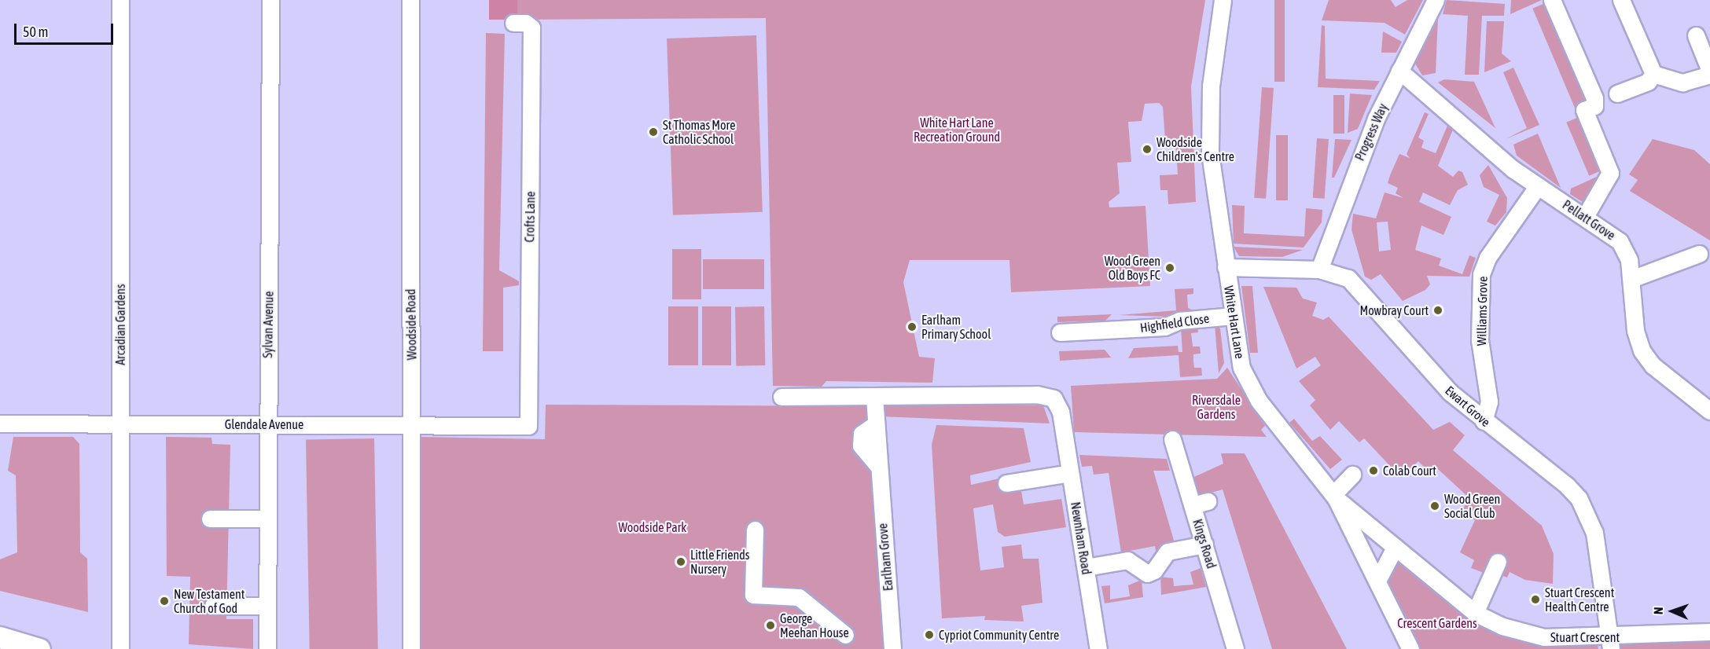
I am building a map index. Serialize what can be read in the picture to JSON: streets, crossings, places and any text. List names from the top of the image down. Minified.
{"streets":{"street":["Progress Way","Crofts Lane","Pellatt Grove","Williams Grove","White Hart Lane","Highfield Close","Arcadian Gardens","Sylvan Avenue","Woodside Road","Ewart Grove","Glendale Avenue","Newnham Road","Kings Road","Earlham Grove","Stuart Crescent"]},"crossings":[["Progress Way","Pellatt Grove"],["Progress Way","Ewart Grove"],["Crofts Lane","Glendale Avenue"],["Pellatt Grove","Williams Grove"],["Williams Grove","Ewart Grove"],["White Hart Lane","Highfield Close"],["White Hart Lane","Ewart Grove"],["White Hart Lane","Stuart Crescent"],["Arcadian Gardens","Glendale Avenue"],["Sylvan Avenue","Glendale Avenue"],["Woodside Road","Glendale Avenue"],["Ewart Grove","Stuart Crescent"],["Newnham Road","Earlham Grove"]],"parks":["White Hart Lane Recreation Ground","Riversdale Gardens","Woodside Park","Crescent Gardens"],"places":["St Thomas More Catholic School","Woodside Children's Centre","Wood Green Old Boys FC","Mowbray Court","Earlham Primary School","Colab Court","Wood Green Social Club","Little Friends Nursery","Stuart Crescent Health Centre","New Testament Church of God","George Meehan House","Cypriot Community Centre"],"scale_bar":"50 m","north":"left"}
